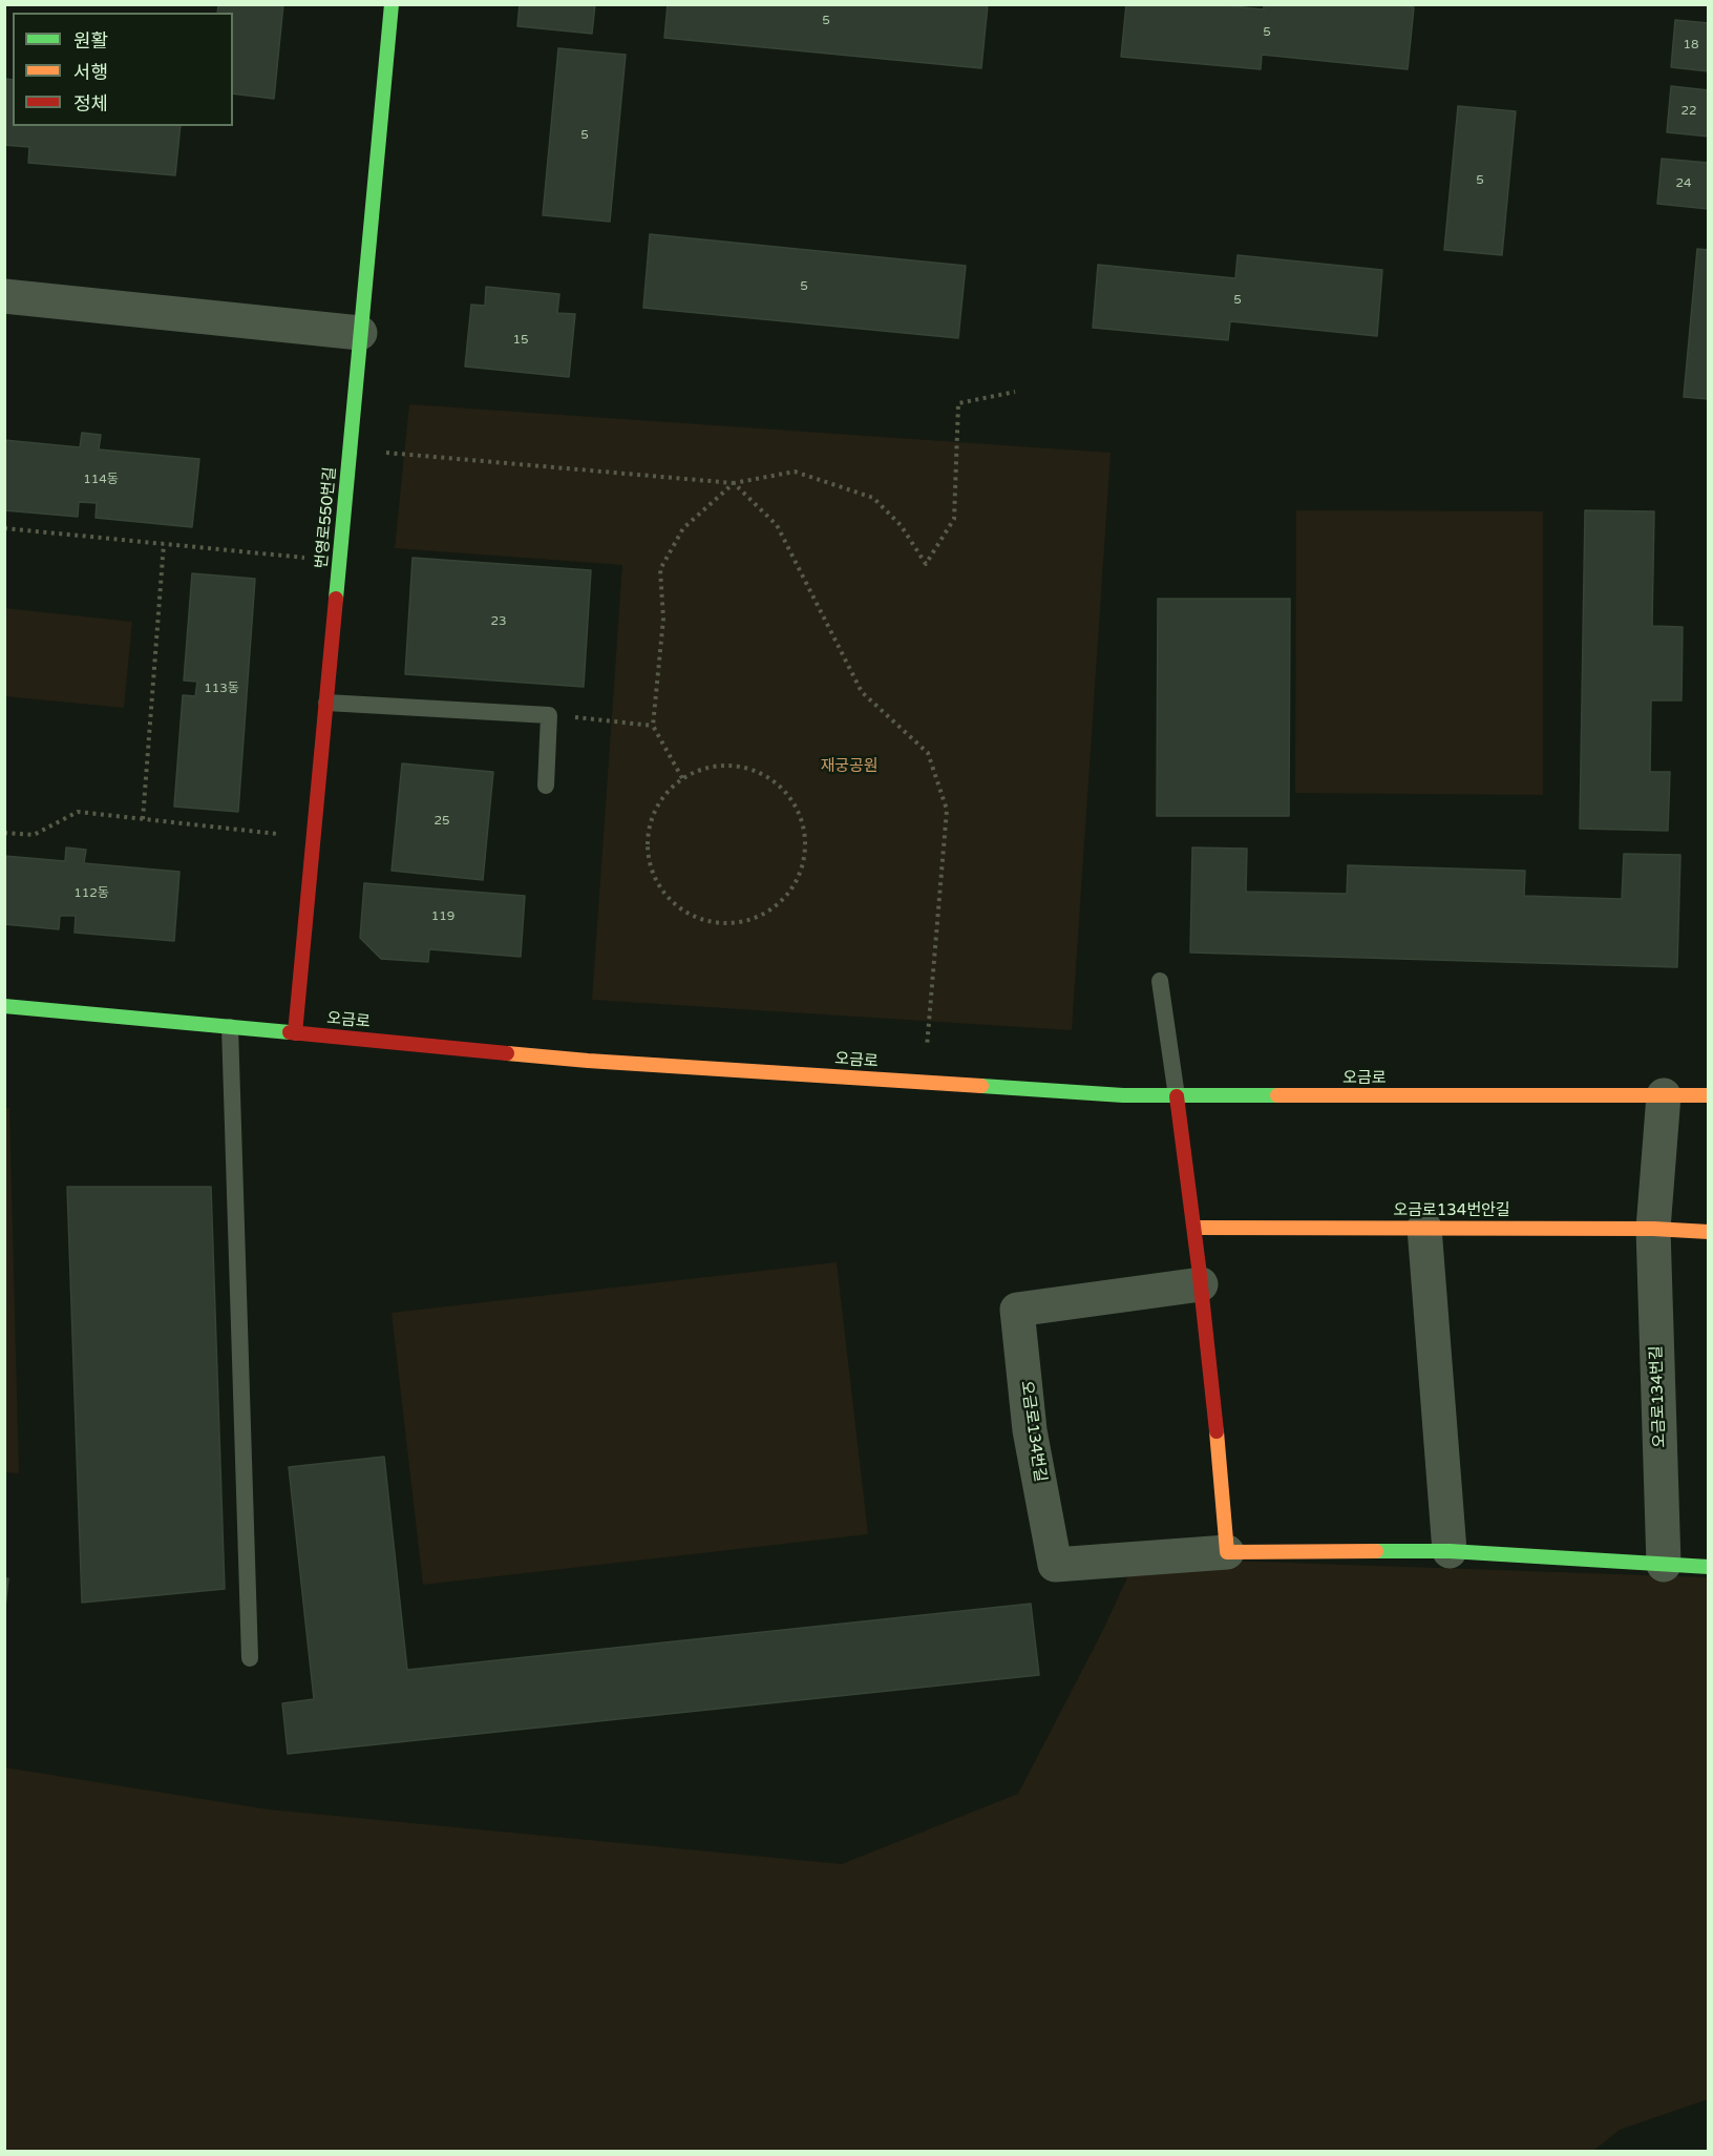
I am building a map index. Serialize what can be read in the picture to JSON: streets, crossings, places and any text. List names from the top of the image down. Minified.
{"streets":{"street":["번영로550번길","오금로","오금로134번안길","오금로134번길"]},"crossings":[["번영로550번길","오금로"],["오금로","오금로134번길"],["오금로134번안길","오금로134번길"]],"parks":["재궁공원"],"house_numbers":["5","5","18","22","5","5","24","5","5","15","114동","23","113동","25","112동","119"],"legend":["원활","서행","정체"]}
